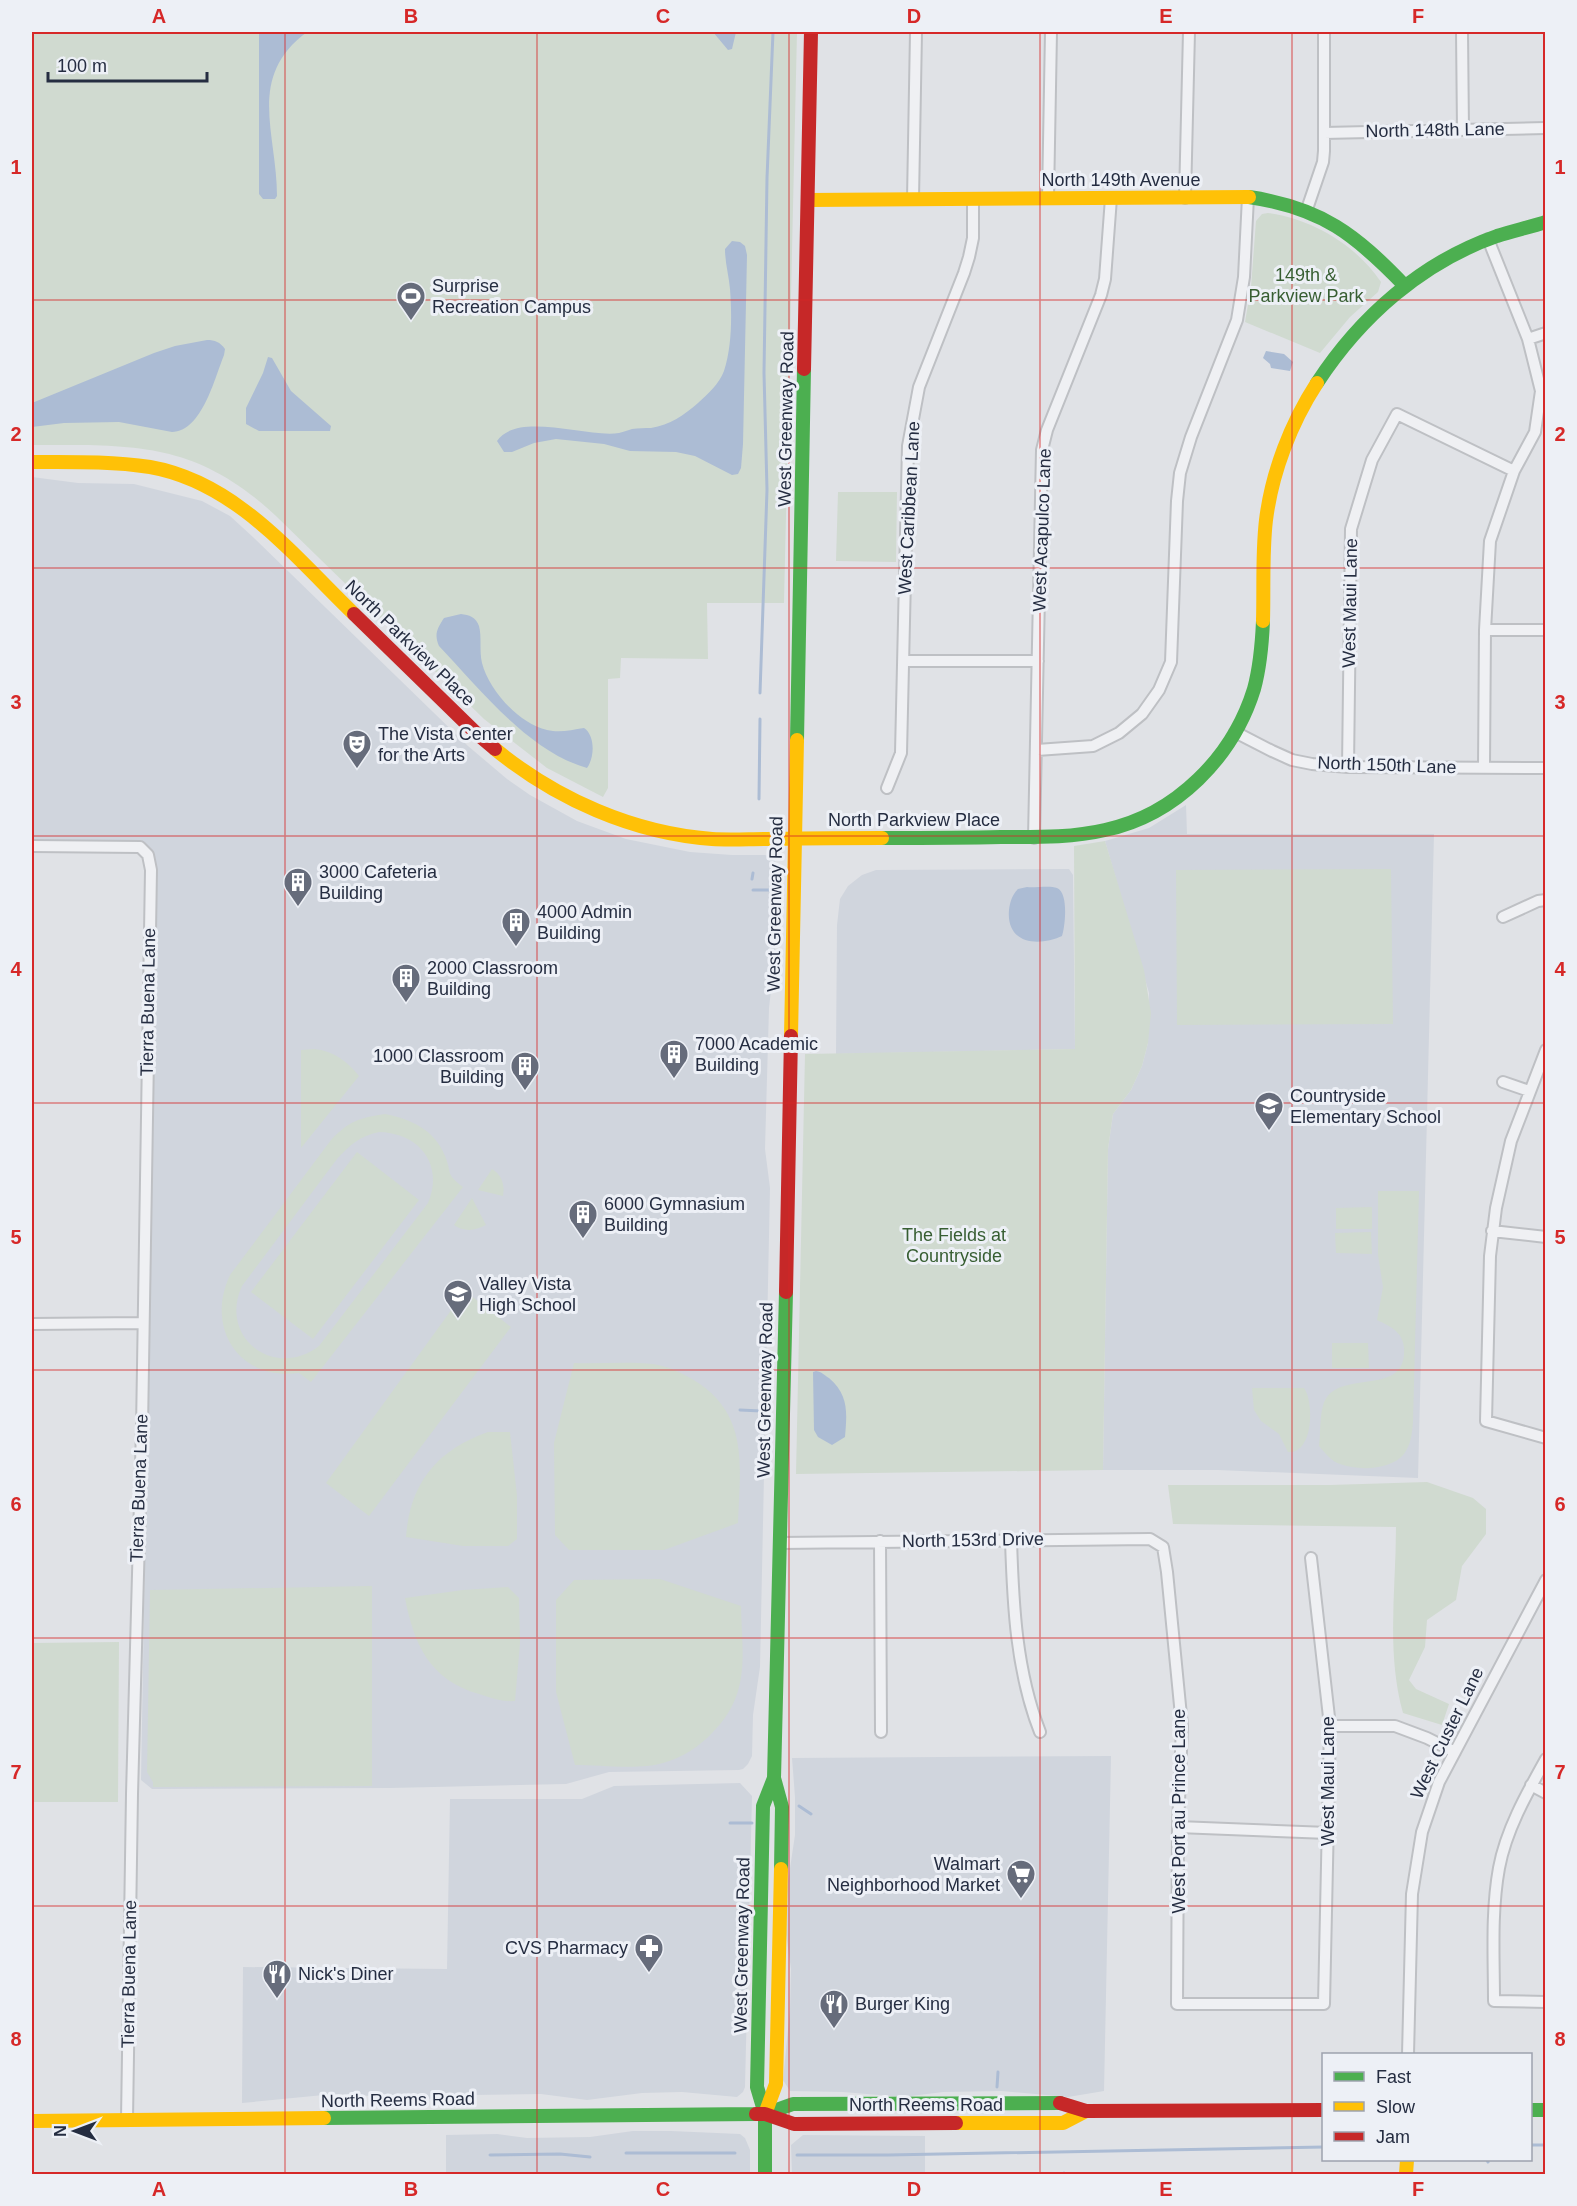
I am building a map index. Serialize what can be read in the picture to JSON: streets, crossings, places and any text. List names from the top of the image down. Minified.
{"streets":{"main road":["North 149th Avenue","West Greenway Road","North Parkview Place","North Reems Road"],"street":["North 148th Lane","West Caribbean Lane","West Acapulco Lane","West Maui Lane","North 150th Lane","Tierra Buena Lane","North 153rd Drive","West Custer Lane","West Port au Prince Lane"]},"crossings":[["North 149th Avenue","West Greenway Road"],["North 149th Avenue","West Caribbean Lane"],["North 149th Avenue","West Acapulco Lane"],["North 149th Avenue","North Parkview Place"],["West Greenway Road","North Parkview Place"],["West Greenway Road","North 153rd Drive"],["West Greenway Road","North Reems Road"],["West Acapulco Lane","North Parkview Place"],["West Maui Lane","North 150th Lane"],["West Maui Lane","West Port au Prince Lane"],["North Parkview Place","North 150th Lane"],["Tierra Buena Lane","North Reems Road"],["North 153rd Drive","West Port au Prince Lane"]],"parks":["149th & Parkview Park","The Fields at Countryside"],"places":{"sports":["Surprise Recreation Campus"],"theatre":["The Vista Center for the Arts"],"building":["3000 Cafeteria Building","4000 Admin Building","2000 Classroom Building","7000 Academic Building","1000 Classroom Building","6000 Gymnasium Building"],"school or university":["Countryside Elementary School","Valley Vista High School"],"supermarket":["Walmart Neighborhood Market"],"pharmacy":["CVS Pharmacy"],"restaurant":["Nick's Diner","Burger King"]},"legend":["Fast","Slow","Jam"],"scale_bar":"100 m","north":"left","grid":{"columns":["A","B","C","D","E","F"],"rows":["1","2","3","4","5","6","7","8"]}}
